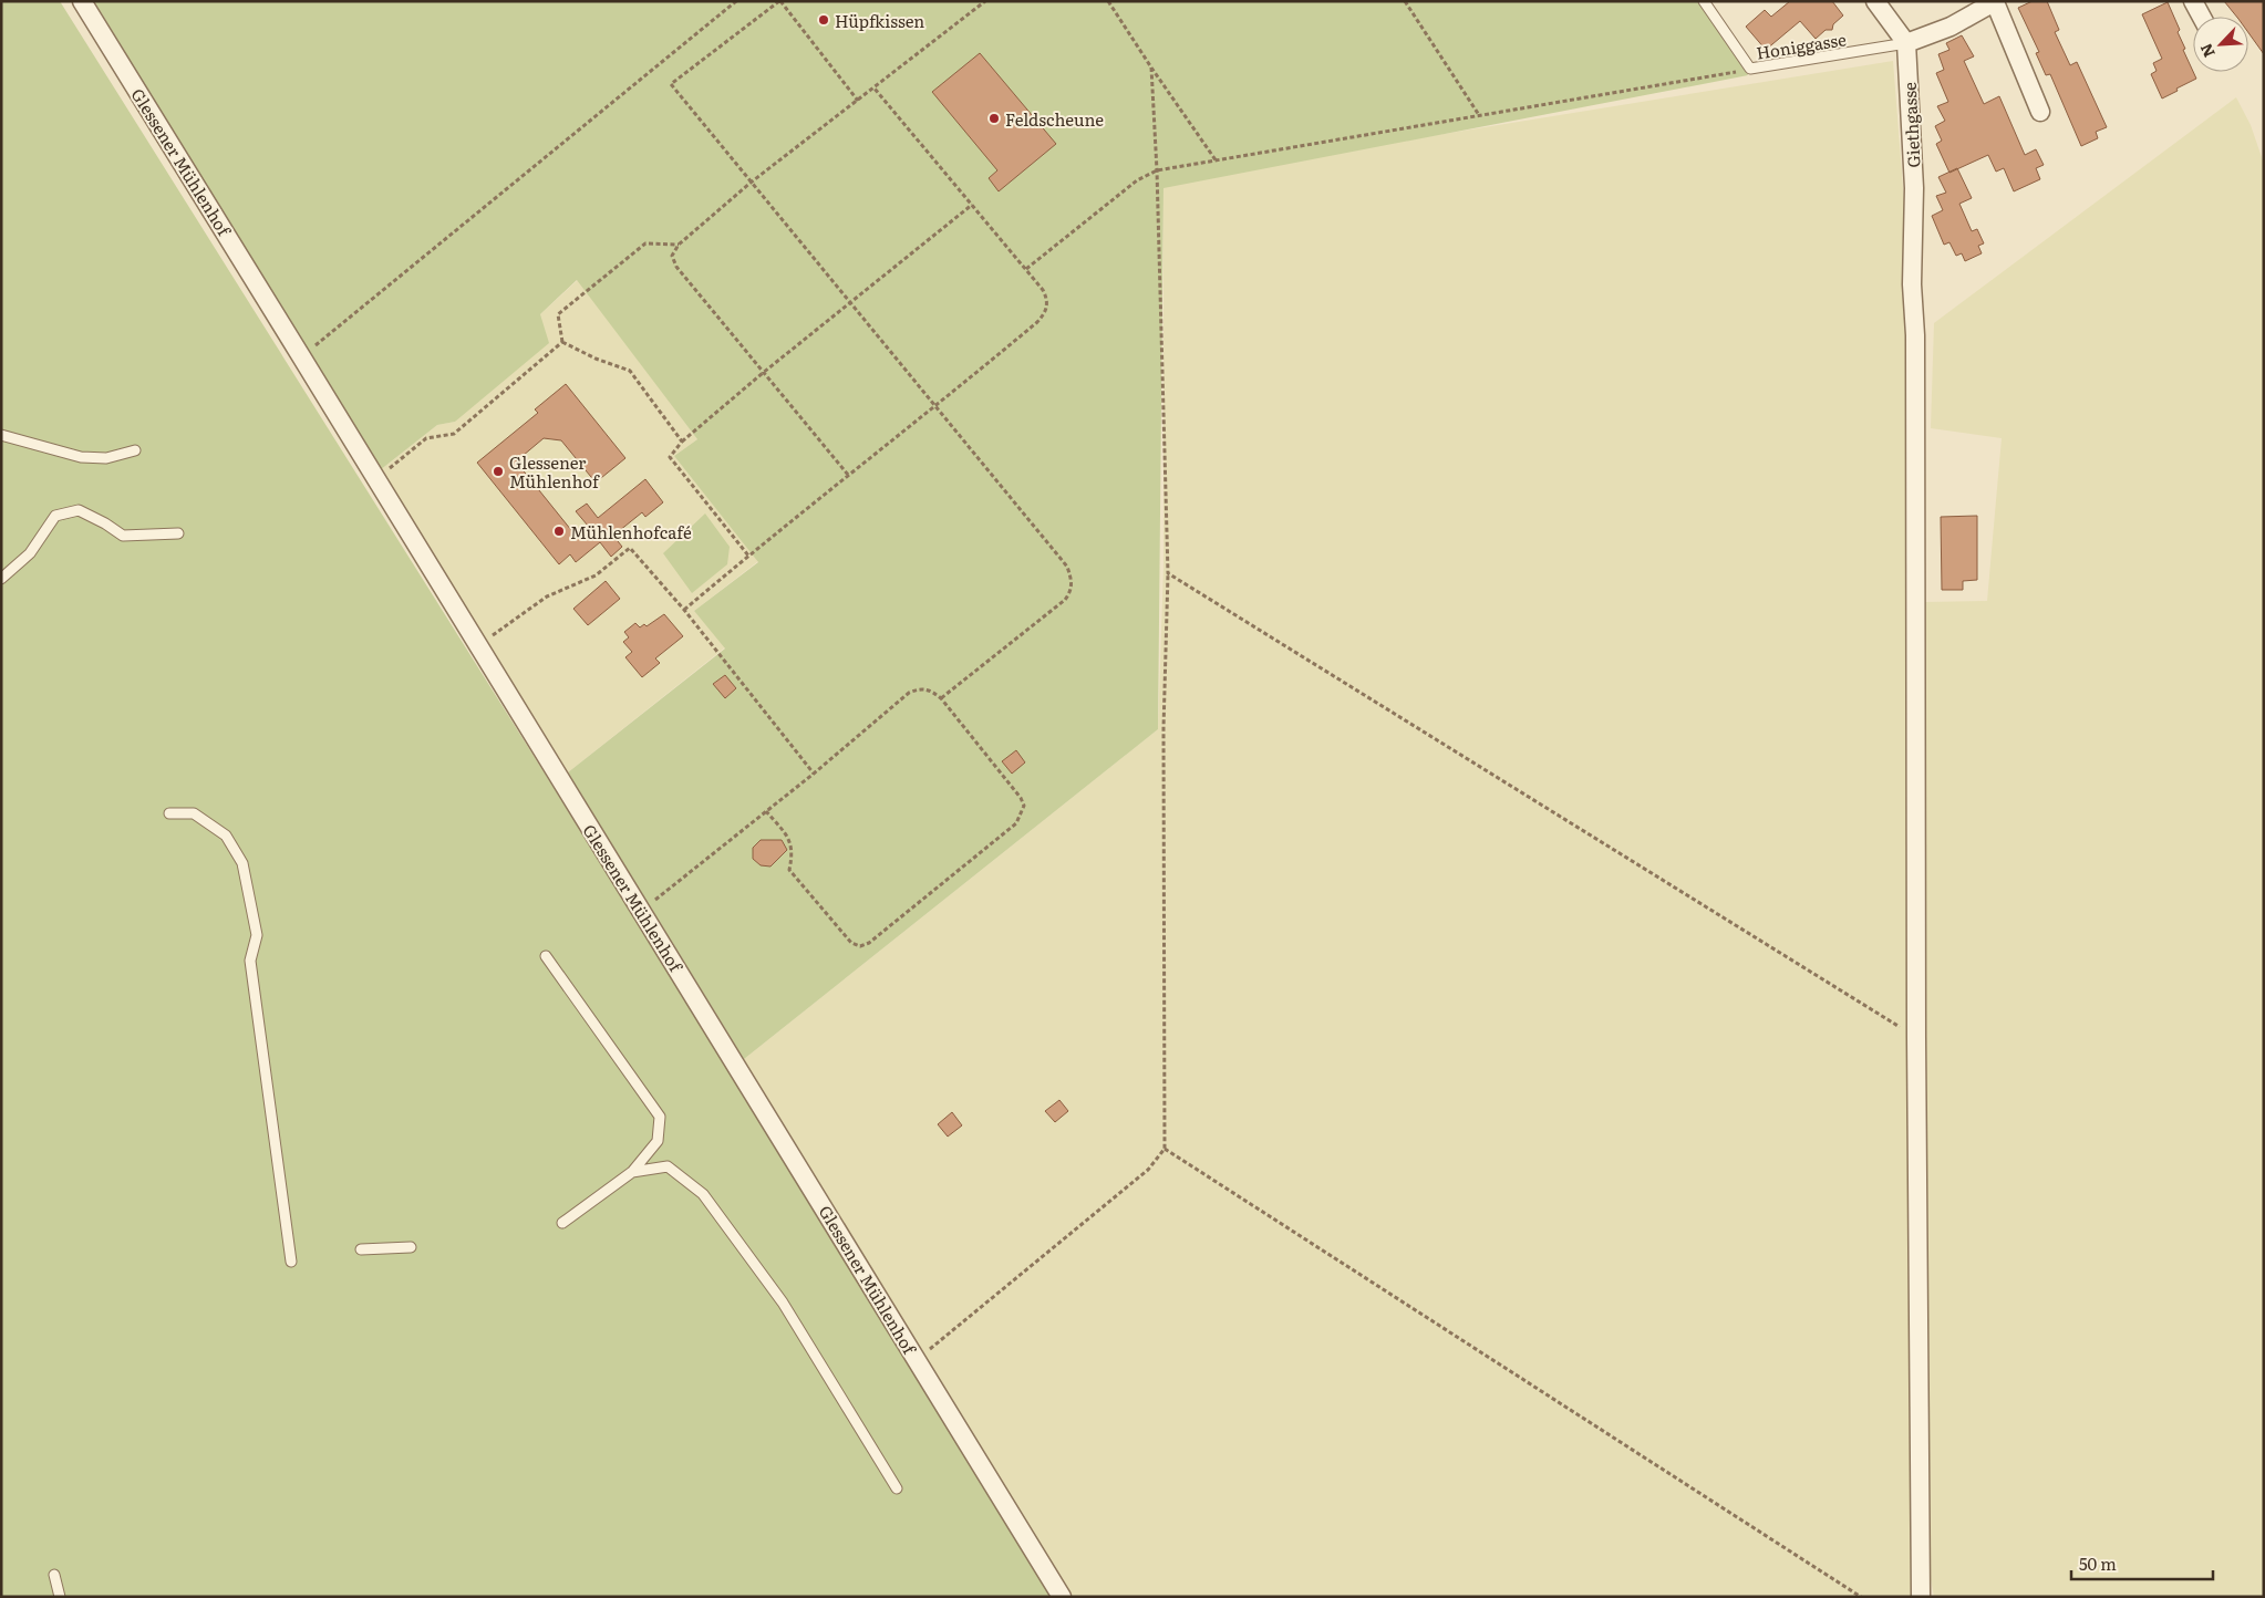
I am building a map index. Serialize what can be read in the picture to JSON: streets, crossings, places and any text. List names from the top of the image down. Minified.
{"streets":{"street":["Giethgasse","Glessener Mühlenhof"],"lane":["Honiggasse"]},"crossings":[["Honiggasse","Giethgasse"]],"places":["Hüpfkissen","Feldscheune","Glessener Mühlenhof","Mühlenhofcafé"],"scale_bar":"50 m","north":"bottom left"}
